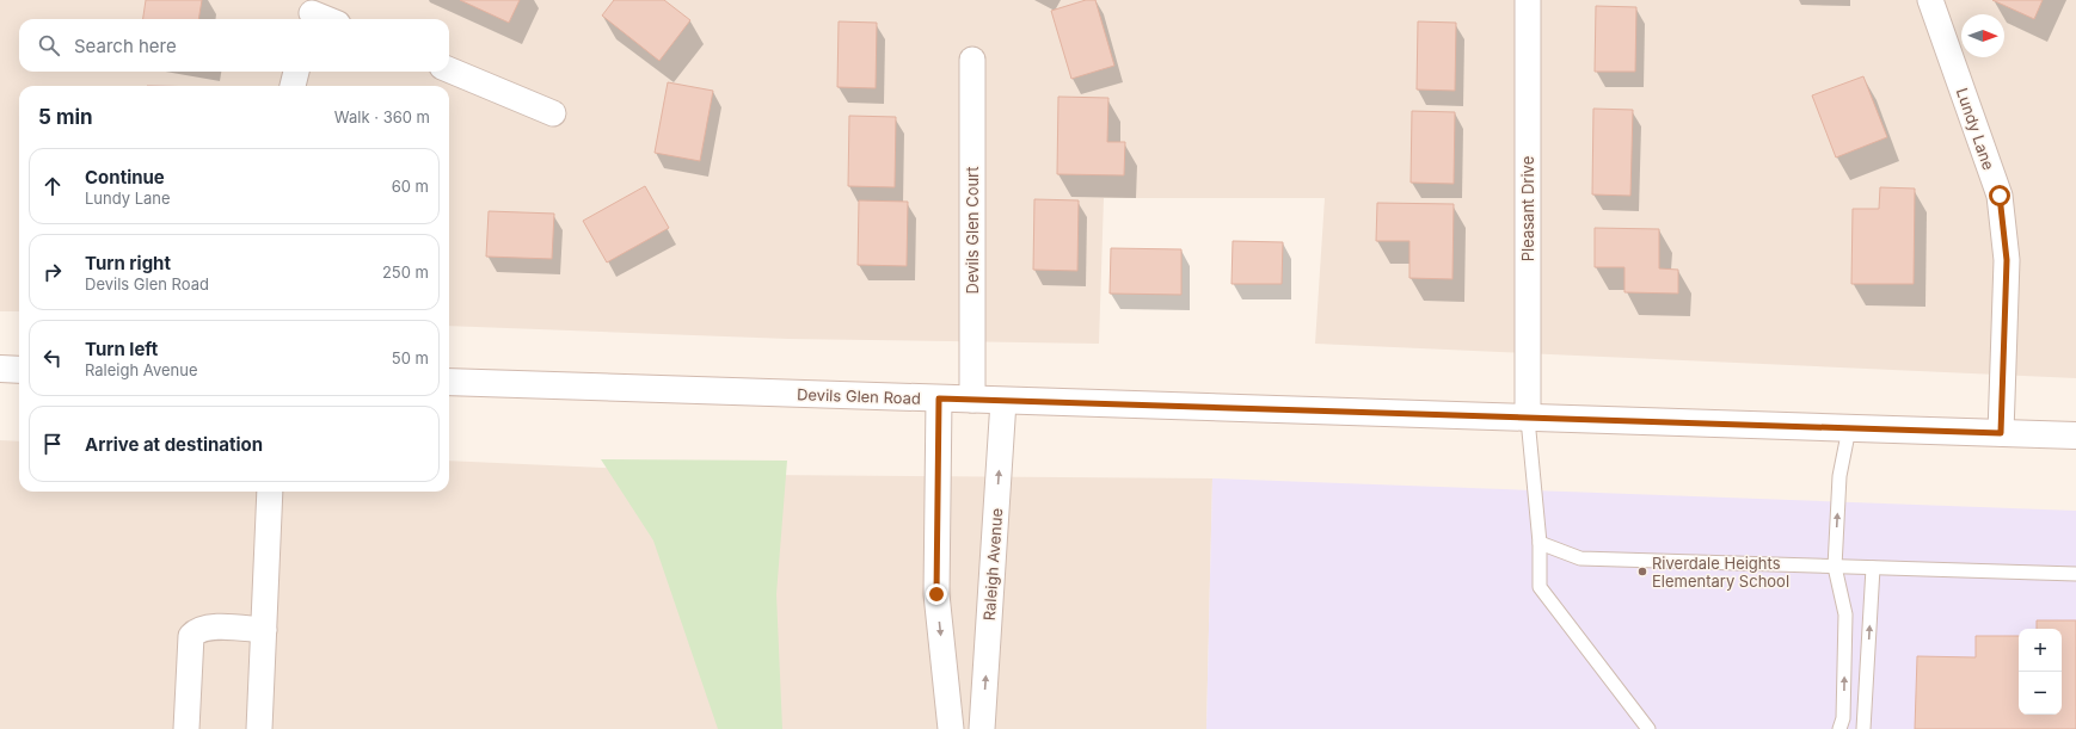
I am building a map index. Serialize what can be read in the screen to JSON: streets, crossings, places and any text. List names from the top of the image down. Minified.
{"streets":{"main road":["Devils Glen Road"],"street":["Lundy Lane","Pleasant Drive","Devils Glen Court","Raleigh Avenue"]},"crossings":[["Lundy Lane","Devils Glen Road"],["Pleasant Drive","Devils Glen Road"],["Devils Glen Court","Devils Glen Road"],["Devils Glen Road","Raleigh Avenue"]],"places":["Riverdale Heights Elementary School"],"north":"right","page":{"search":"Search here","heading":["5 min","Walk · 360 m"],"list":[["Continue","Lundy Lane","60 m"],["Turn right","Devils Glen Road","250 m"],["Turn left","Raleigh Avenue","50 m"],"Arrive at destination"],"map_buttons":["+","−"]}}
